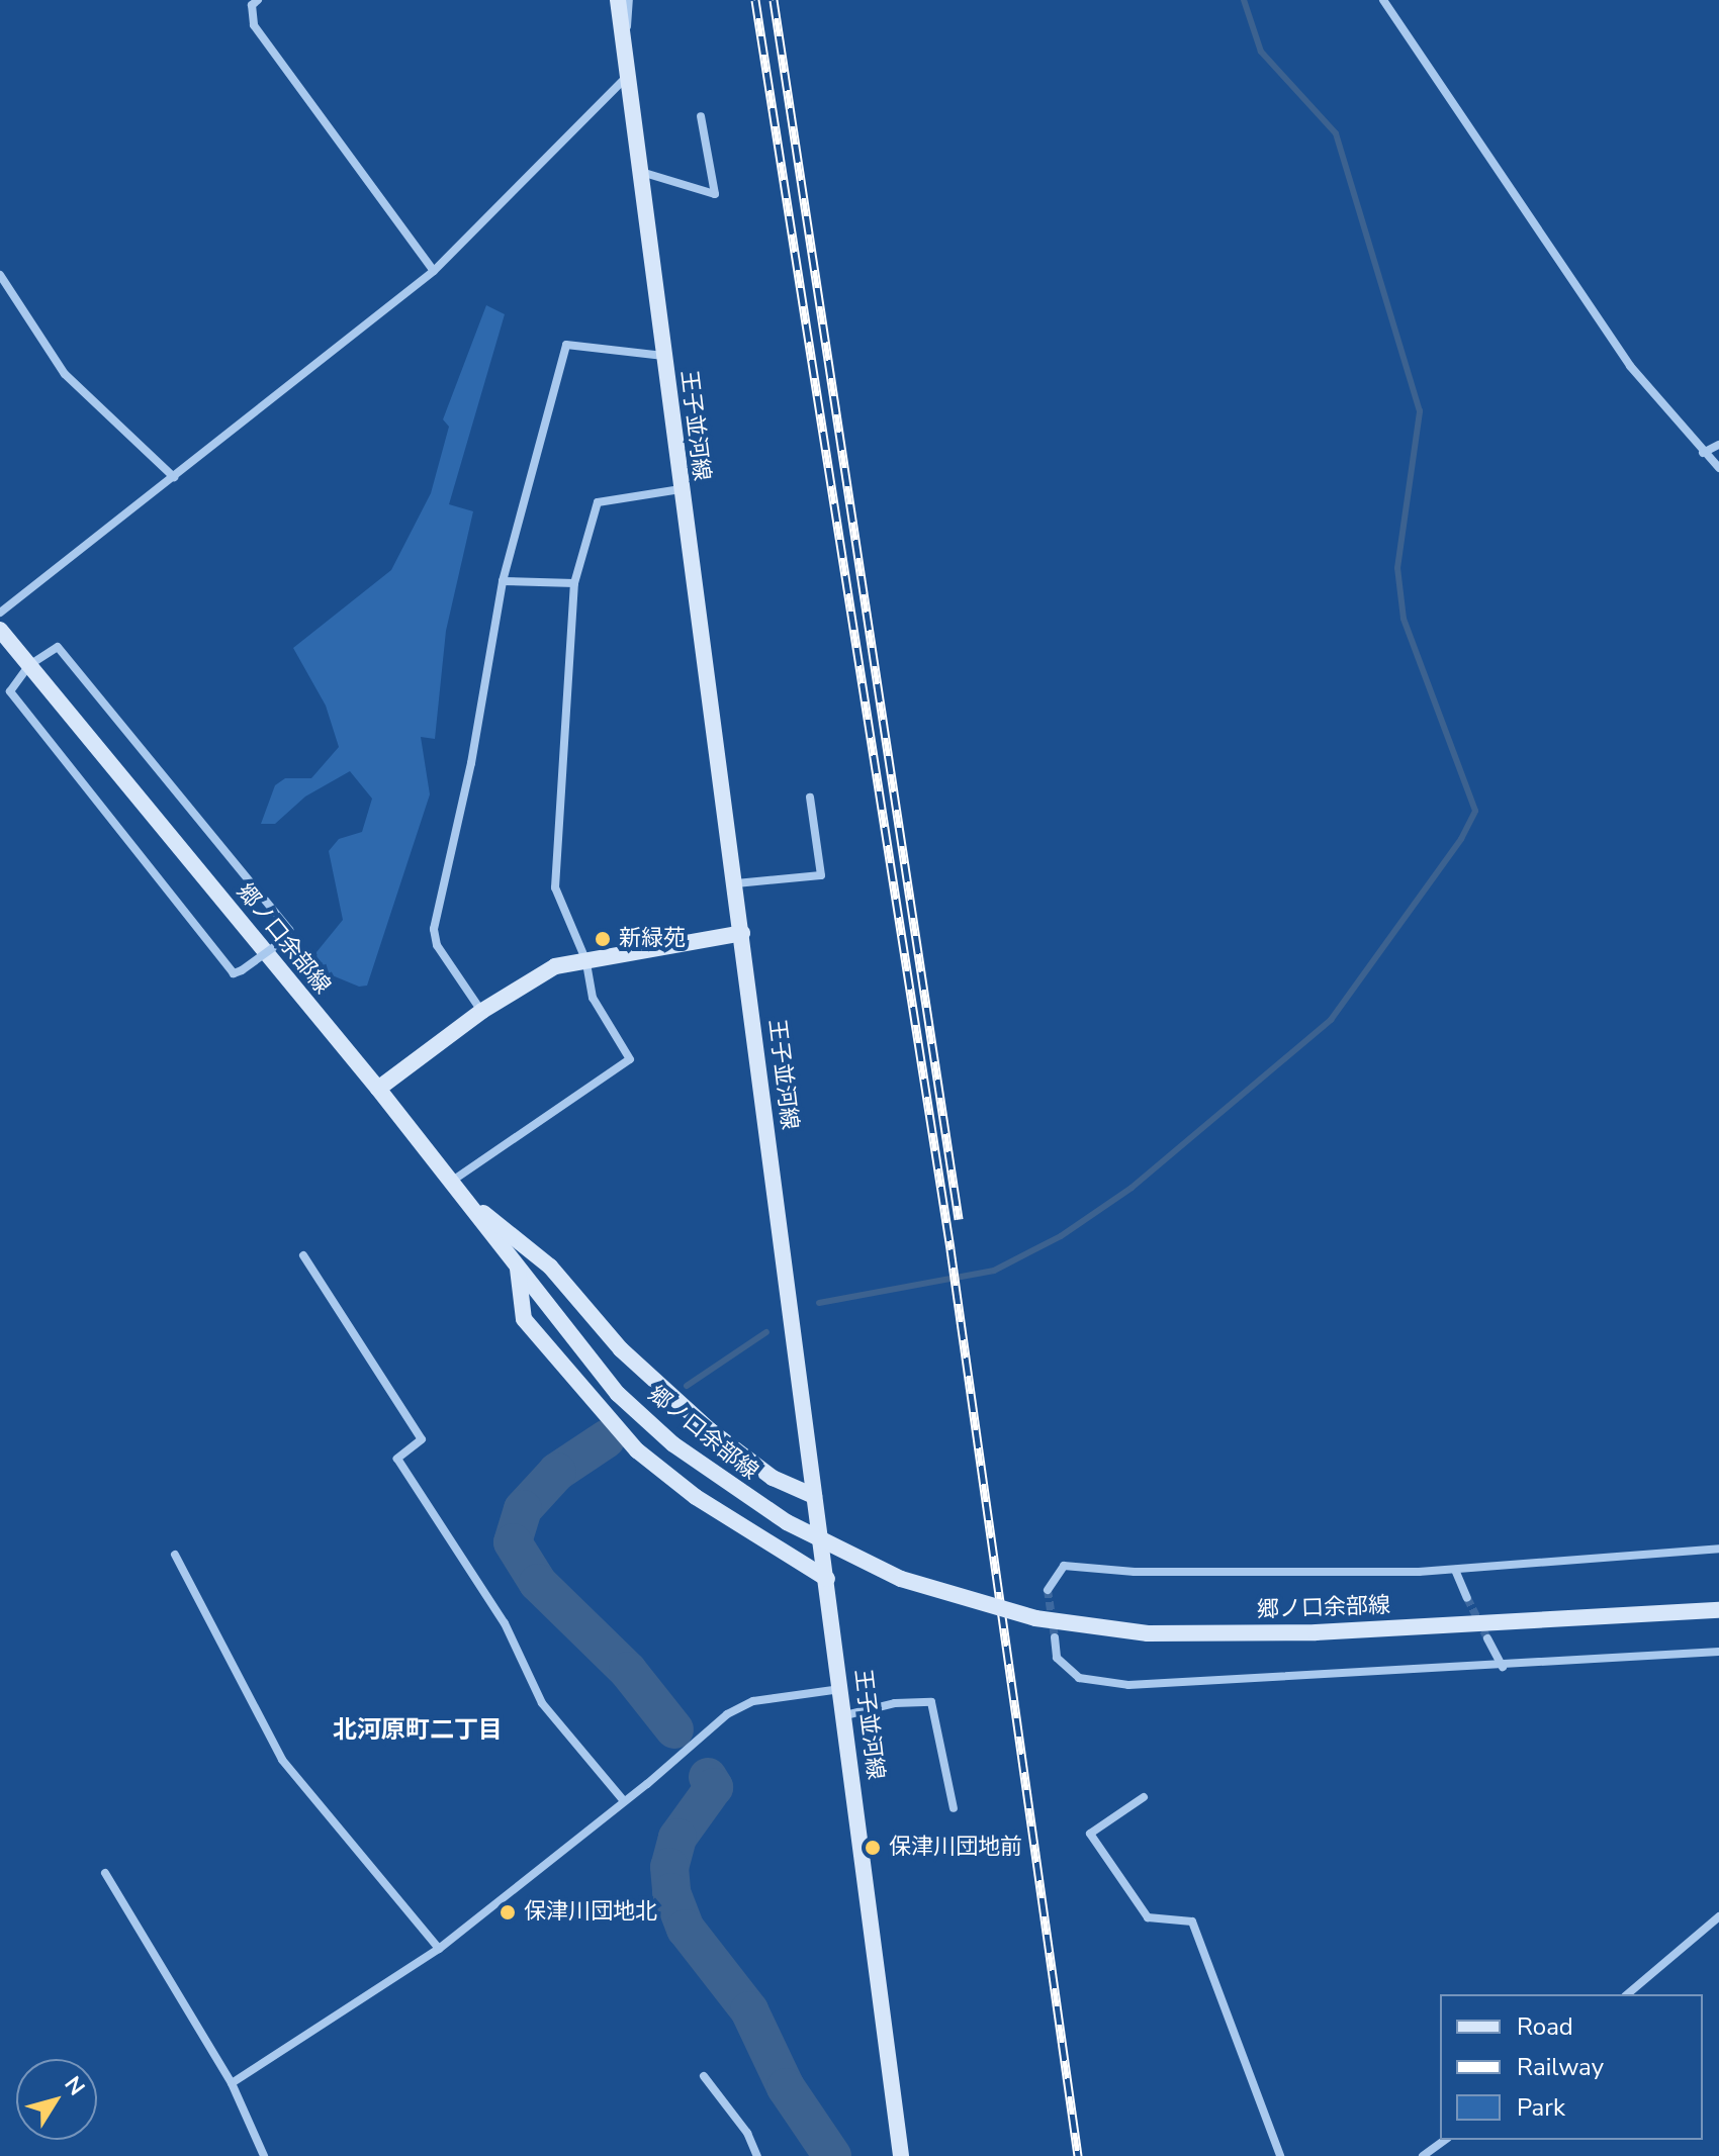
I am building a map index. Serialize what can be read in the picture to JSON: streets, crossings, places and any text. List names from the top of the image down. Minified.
{"streets":{"main road":["王子並河線","郷ノ口余部線"]},"districts":["北河原町二丁目"],"places":["新緑苑","保津川団地前","保津川団地北"],"legend":["Road","Railway","Park"],"north":"top right"}
